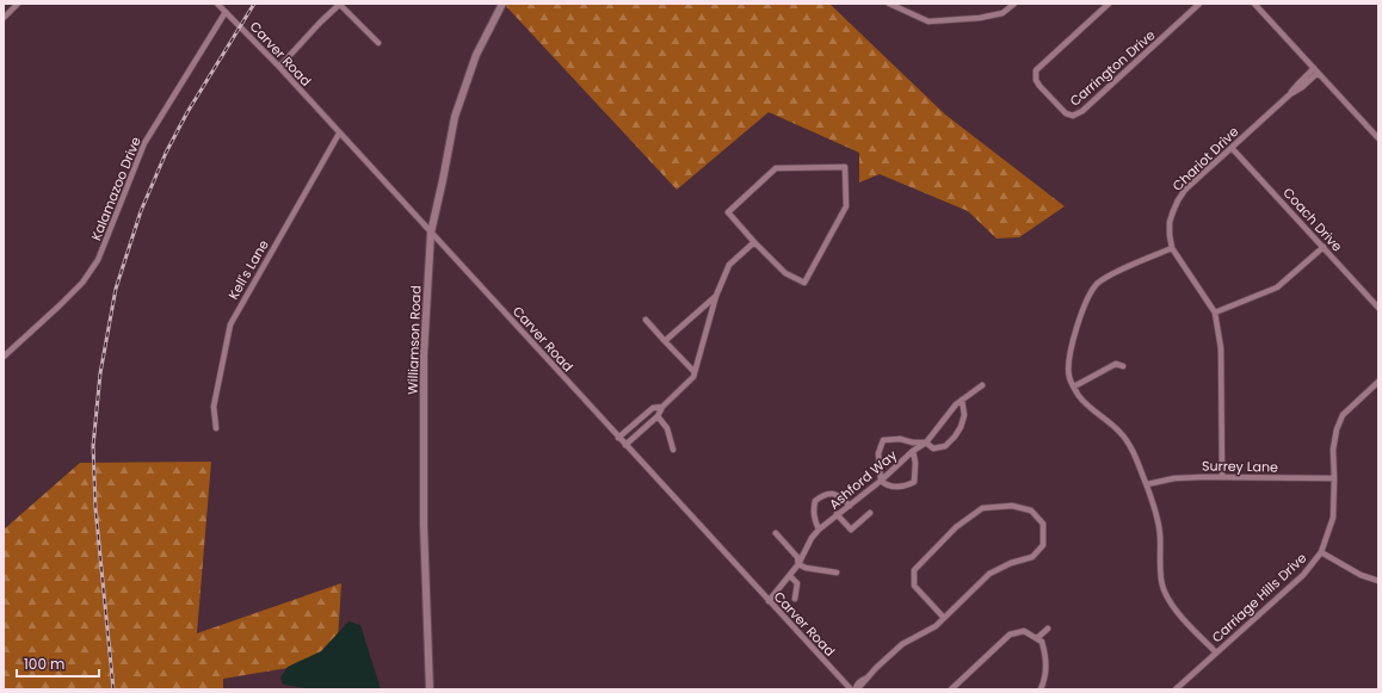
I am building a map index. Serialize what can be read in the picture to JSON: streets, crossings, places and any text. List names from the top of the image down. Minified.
{"streets":{"main road":["Williamson Road"],"street":["Carver Road","Carrington Drive","Chariot Drive","Kalamazoo Drive","Coach Drive","Kell's Lane","Surrey Lane","Ashford Way","Carriage Hills Drive"]},"crossings":[["Carver Road","Kalamazoo Drive"],["Carver Road","Kell's Lane"],["Carver Road","Williamson Road"],["Carver Road","Ashford Way"],["Chariot Drive","Coach Drive"],["Chariot Drive","Surrey Lane"],["Surrey Lane","Carriage Hills Drive"]],"scale_bar":"100 m"}
